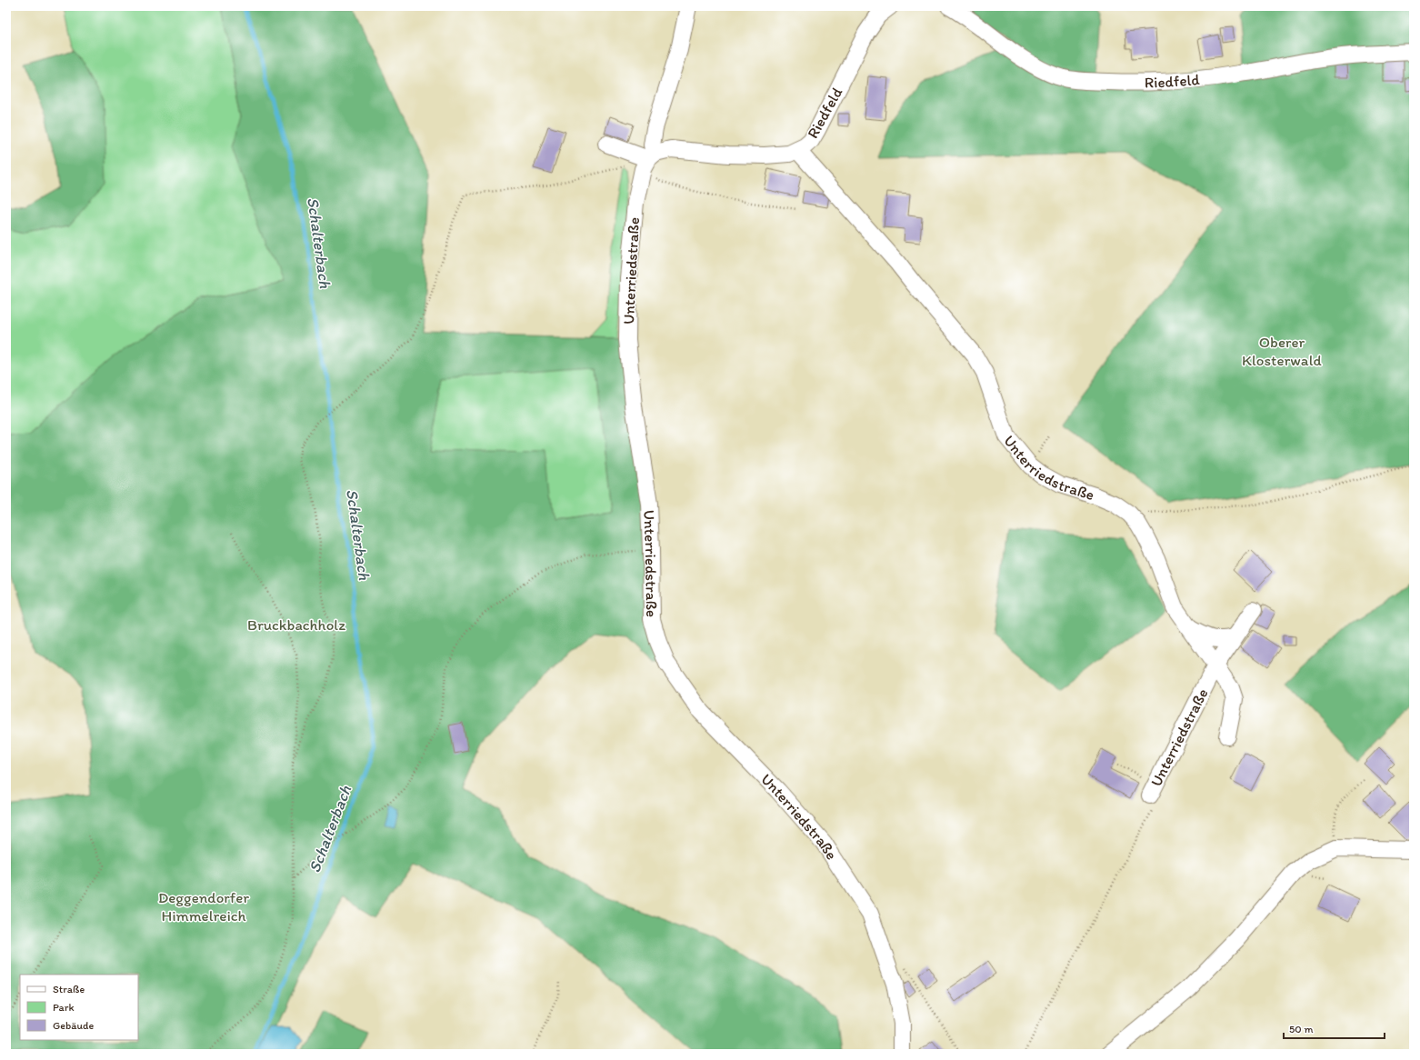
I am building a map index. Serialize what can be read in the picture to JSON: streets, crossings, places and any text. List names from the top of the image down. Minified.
{"streets":{"street":["Riedfeld","Unterriedstraße"]},"crossings":[["Riedfeld","Unterriedstraße"]],"water":["Schalterbach"],"parks":["Oberer Klosterwald","Bruckbachholz","Deggendorfer Himmelreich"],"legend":["Straße","Park","Gebäude"],"scale_bar":"50 m"}
